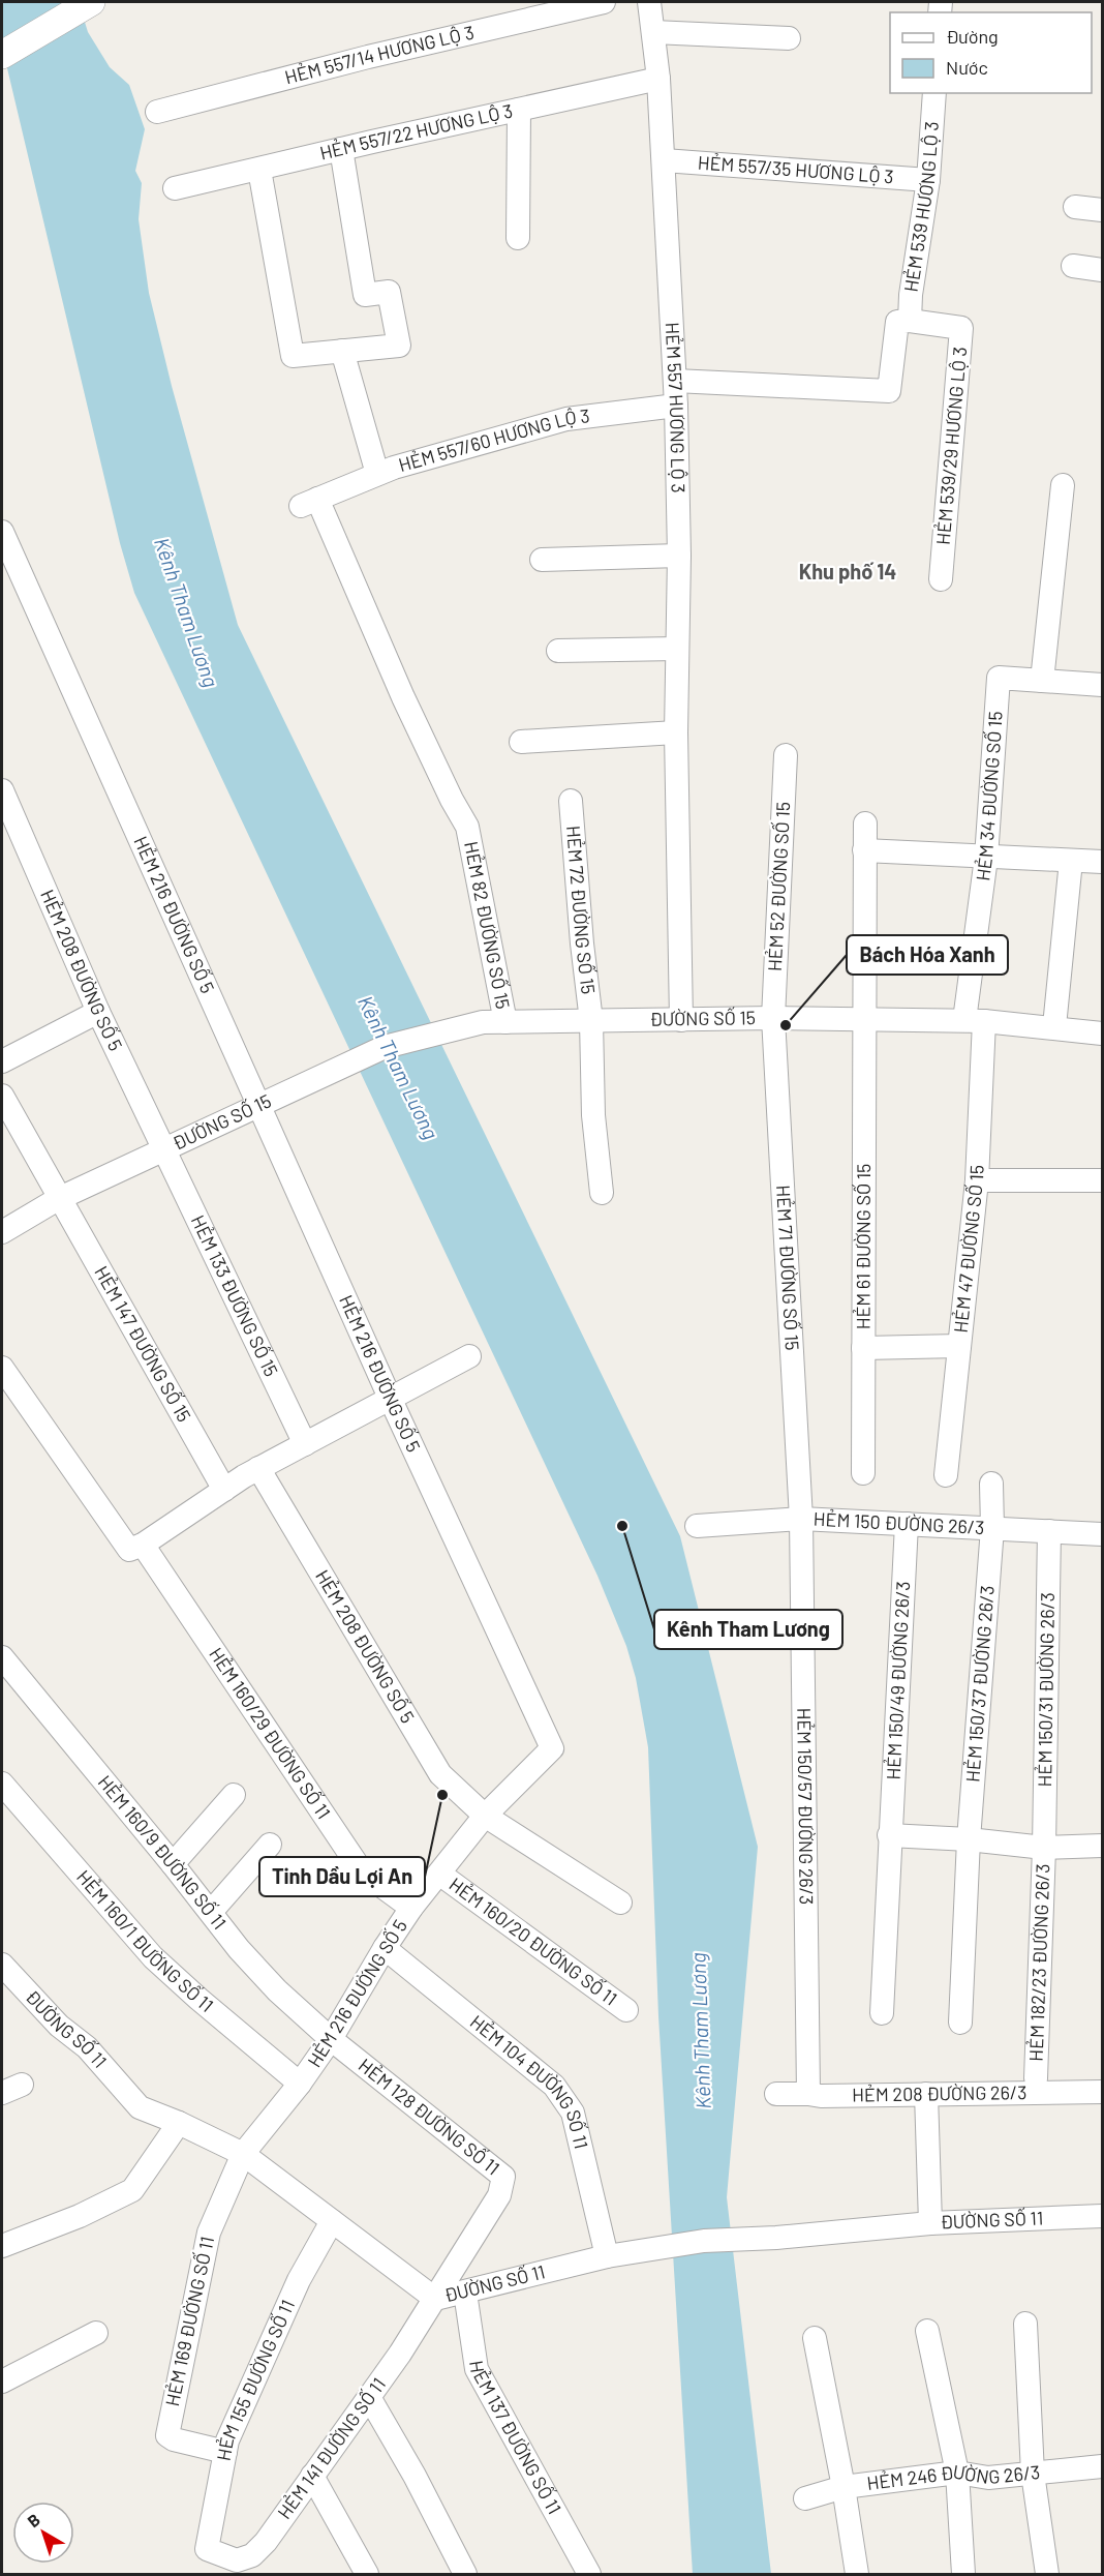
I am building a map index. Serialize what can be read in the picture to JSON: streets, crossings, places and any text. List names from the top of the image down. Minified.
{"streets":{"street":["HẺM 557/14 HƯƠNG LỘ 3","HẺM 557/22 HƯƠNG LỘ 3","HẺM 557/35 HƯƠNG LỘ 3","HẺM 539 HƯƠNG LỘ 3","HẺM 557 HƯƠNG LỘ 3","HẺM 557/60 HƯƠNG LỘ 3","HẺM 539/29 HƯƠNG LỘ 3","HẺM 34 ĐƯỜNG SỐ 15","HẺM 52 ĐƯỜNG SỐ 15","HẺM 72 ĐƯỜNG SỐ 15","HẺM 216 ĐƯỜNG SỐ 5","HẺM 82 ĐƯỜNG SỐ 15","HẺM 208 ĐƯỜNG SỐ 5","ĐƯỜNG SỐ 15","HẺM 61 ĐƯỜNG SỐ 15","HẺM 47 ĐƯỜNG SỐ 15","HẺM 71 ĐƯỜNG SỐ 15","HẺM 133 ĐƯỜNG SỐ 15","HẺM 147 ĐƯỜNG SỐ 15","HẺM 150 ĐƯỜNG 26/3","HẺM 150/49 ĐƯỜNG 26/3","HẺM 150/37 ĐƯỜNG 26/3","HẺM 150/31 ĐƯỜNG 26/3","HẺM 160/29 ĐƯỜNG SỐ 11","HẺM 150/57 ĐƯỜNG 26/3","HẺM 160/9 ĐƯỜNG SỐ 11","HẺM 160/1 ĐƯỜNG SỐ 11","HẺM 160/20 ĐƯỜNG SỐ 11","HẺM 182/23 ĐƯỜNG 26/3","ĐƯỜNG SỐ 11","HẺM 104 ĐƯỜNG SỐ 11","HẺM 208 ĐƯỜNG 26/3","HẺM 128 ĐƯỜNG SỐ 11","HẺM 169 ĐƯỜNG SỐ 11","HẺM 155 ĐƯỜNG SỐ 11","HẺM 137 ĐƯỜNG SỐ 11","HẺM 141 ĐƯỜNG SỐ 11","HẺM 246 ĐƯỜNG 26/3"]},"crossings":[["HẺM 557/22 HƯƠNG LỘ 3","HẺM 557 HƯƠNG LỘ 3"],["HẺM 557/35 HƯƠNG LỘ 3","HẺM 539 HƯƠNG LỘ 3"],["HẺM 557/35 HƯƠNG LỘ 3","HẺM 557 HƯƠNG LỘ 3"],["HẺM 539 HƯƠNG LỘ 3","HẺM 539/29 HƯƠNG LỘ 3"],["HẺM 557 HƯƠNG LỘ 3","HẺM 557/60 HƯƠNG LỘ 3"],["HẺM 557 HƯƠNG LỘ 3","ĐƯỜNG SỐ 15"],["HẺM 557/60 HƯƠNG LỘ 3","HẺM 82 ĐƯỜNG SỐ 15"],["HẺM 34 ĐƯỜNG SỐ 15","ĐƯỜNG SỐ 15"],["HẺM 34 ĐƯỜNG SỐ 15","HẺM 47 ĐƯỜNG SỐ 15"],["HẺM 52 ĐƯỜNG SỐ 15","ĐƯỜNG SỐ 15"],["HẺM 52 ĐƯỜNG SỐ 15","HẺM 71 ĐƯỜNG SỐ 15"],["HẺM 72 ĐƯỜNG SỐ 15","ĐƯỜNG SỐ 15"],["HẺM 216 ĐƯỜNG SỐ 5","HẺM 208 ĐƯỜNG SỐ 5"],["HẺM 216 ĐƯỜNG SỐ 5","ĐƯỜNG SỐ 15"],["HẺM 216 ĐƯỜNG SỐ 5","HẺM 160/29 ĐƯỜNG SỐ 11"],["HẺM 216 ĐƯỜNG SỐ 5","HẺM 160/9 ĐƯỜNG SỐ 11"],["HẺM 216 ĐƯỜNG SỐ 5","HẺM 160/1 ĐƯỜNG SỐ 11"],["HẺM 216 ĐƯỜNG SỐ 5","HẺM 160/20 ĐƯỜNG SỐ 11"],["HẺM 216 ĐƯỜNG SỐ 5","ĐƯỜNG SỐ 11"],["HẺM 216 ĐƯỜNG SỐ 5","HẺM 104 ĐƯỜNG SỐ 11"],["HẺM 216 ĐƯỜNG SỐ 5","HẺM 128 ĐƯỜNG SỐ 11"],["HẺM 216 ĐƯỜNG SỐ 5","HẺM 169 ĐƯỜNG SỐ 11"],["HẺM 82 ĐƯỜNG SỐ 15","ĐƯỜNG SỐ 15"],["HẺM 208 ĐƯỜNG SỐ 5","ĐƯỜNG SỐ 15"],["HẺM 208 ĐƯỜNG SỐ 5","HẺM 133 ĐƯỜNG SỐ 15"],["ĐƯỜNG SỐ 15","HẺM 61 ĐƯỜNG SỐ 15"],["ĐƯỜNG SỐ 15","HẺM 47 ĐƯỜNG SỐ 15"],["ĐƯỜNG SỐ 15","HẺM 71 ĐƯỜNG SỐ 15"],["ĐƯỜNG SỐ 15","HẺM 133 ĐƯỜNG SỐ 15"],["ĐƯỜNG SỐ 15","HẺM 147 ĐƯỜNG SỐ 15"],["HẺM 71 ĐƯỜNG SỐ 15","HẺM 150 ĐƯỜNG 26/3"],["HẺM 71 ĐƯỜNG SỐ 15","HẺM 150/57 ĐƯỜNG 26/3"],["HẺM 150 ĐƯỜNG 26/3","HẺM 150/49 ĐƯỜNG 26/3"],["HẺM 150 ĐƯỜNG 26/3","HẺM 150/37 ĐƯỜNG 26/3"],["HẺM 150 ĐƯỜNG 26/3","HẺM 150/31 ĐƯỜNG 26/3"],["HẺM 150 ĐƯỜNG 26/3","HẺM 150/57 ĐƯỜNG 26/3"],["HẺM 150/31 ĐƯỜNG 26/3","HẺM 182/23 ĐƯỜNG 26/3"],["HẺM 150/57 ĐƯỜNG 26/3","HẺM 208 ĐƯỜNG 26/3"],["HẺM 160/9 ĐƯỜNG SỐ 11","HẺM 128 ĐƯỜNG SỐ 11"],["ĐƯỜNG SỐ 11","HẺM 104 ĐƯỜNG SỐ 11"],["ĐƯỜNG SỐ 11","HẺM 128 ĐƯỜNG SỐ 11"],["ĐƯỜNG SỐ 11","HẺM 169 ĐƯỜNG SỐ 11"],["ĐƯỜNG SỐ 11","HẺM 155 ĐƯỜNG SỐ 11"],["ĐƯỜNG SỐ 11","HẺM 137 ĐƯỜNG SỐ 11"],["ĐƯỜNG SỐ 11","HẺM 141 ĐƯỜNG SỐ 11"],["HẺM 128 ĐƯỜNG SỐ 11","HẺM 141 ĐƯỜNG SỐ 11"],["HẺM 169 ĐƯỜNG SỐ 11","HẺM 155 ĐƯỜNG SỐ 11"],["HẺM 155 ĐƯỜNG SỐ 11","HẺM 141 ĐƯỜNG SỐ 11"]],"districts":["Khu phố 14"],"water":["Kênh Tham Lương"],"places":["Bách Hóa Xanh","Kênh Tham Lương","Tinh Dầu Lợi An"],"legend":["Đường","Nước"],"north":"top left"}
